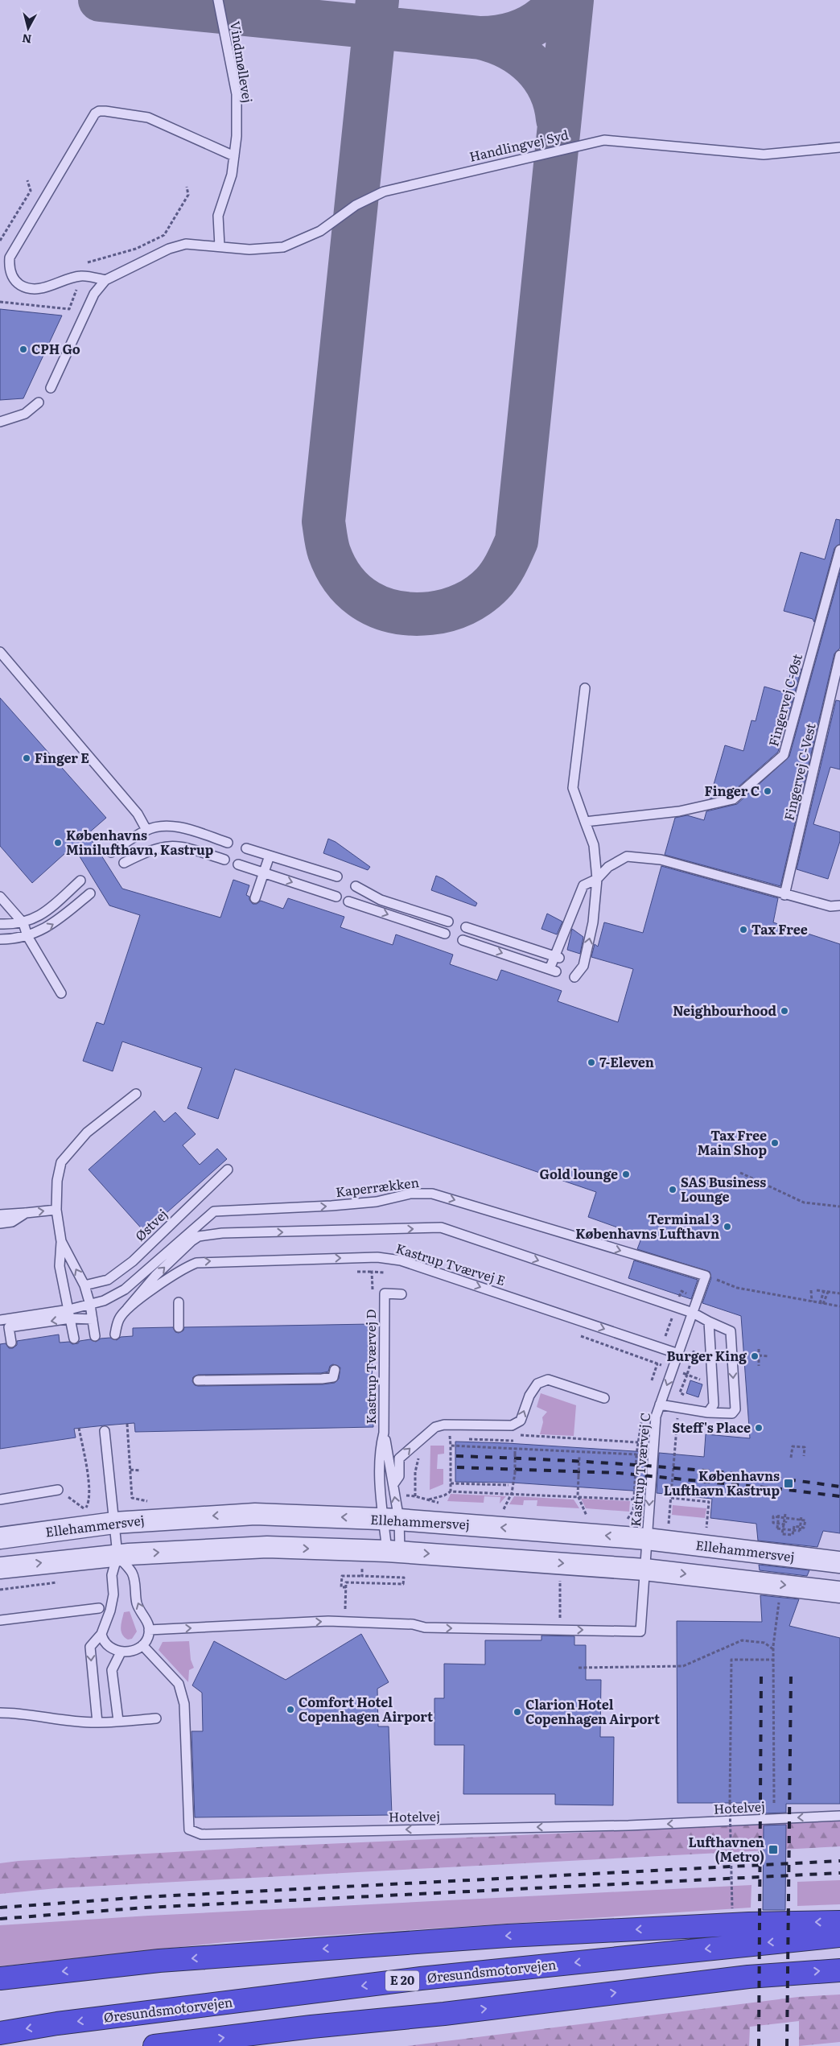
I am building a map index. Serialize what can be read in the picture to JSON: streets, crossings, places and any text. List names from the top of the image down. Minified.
{"streets":{"highway":["Øresundsmotorvejen","E 20"],"street":["Ellehammersvej"],"lane":["Vindmøllevej","Handlingvej Syd","Fingervej C-Øst","Fingervej C-Vest","Kaperrækken","Østvej","Kastrup Tværvej E","Kastrup Tværvej D","Kastrup Tværvej C","Hotelvej"]},"crossings":[["Vindmøllevej","Handlingvej Syd"],["Kastrup Tværvej E","Kastrup Tværvej C"],["Kastrup Tværvej D","Ellehammersvej"],["Kastrup Tværvej C","Ellehammersvej"]],"one_way":["Hotelvej"],"places":{"other":["CPH Go","Finger E","Finger C","Københavns Minilufthavn, Kastrup","Tax Free","Neighbourhood","7-Eleven","Tax Free Main Shop","Gold lounge","SAS Business Lounge","Terminal 3 Københavns Lufthavn","Burger King","Steff's Place","Comfort Hotel Copenhagen Airport","Clarion Hotel Copenhagen Airport"],"transit":["Københavns Lufthavn Kastrup","Lufthavnen (Metro)"]},"north":"bottom"}
